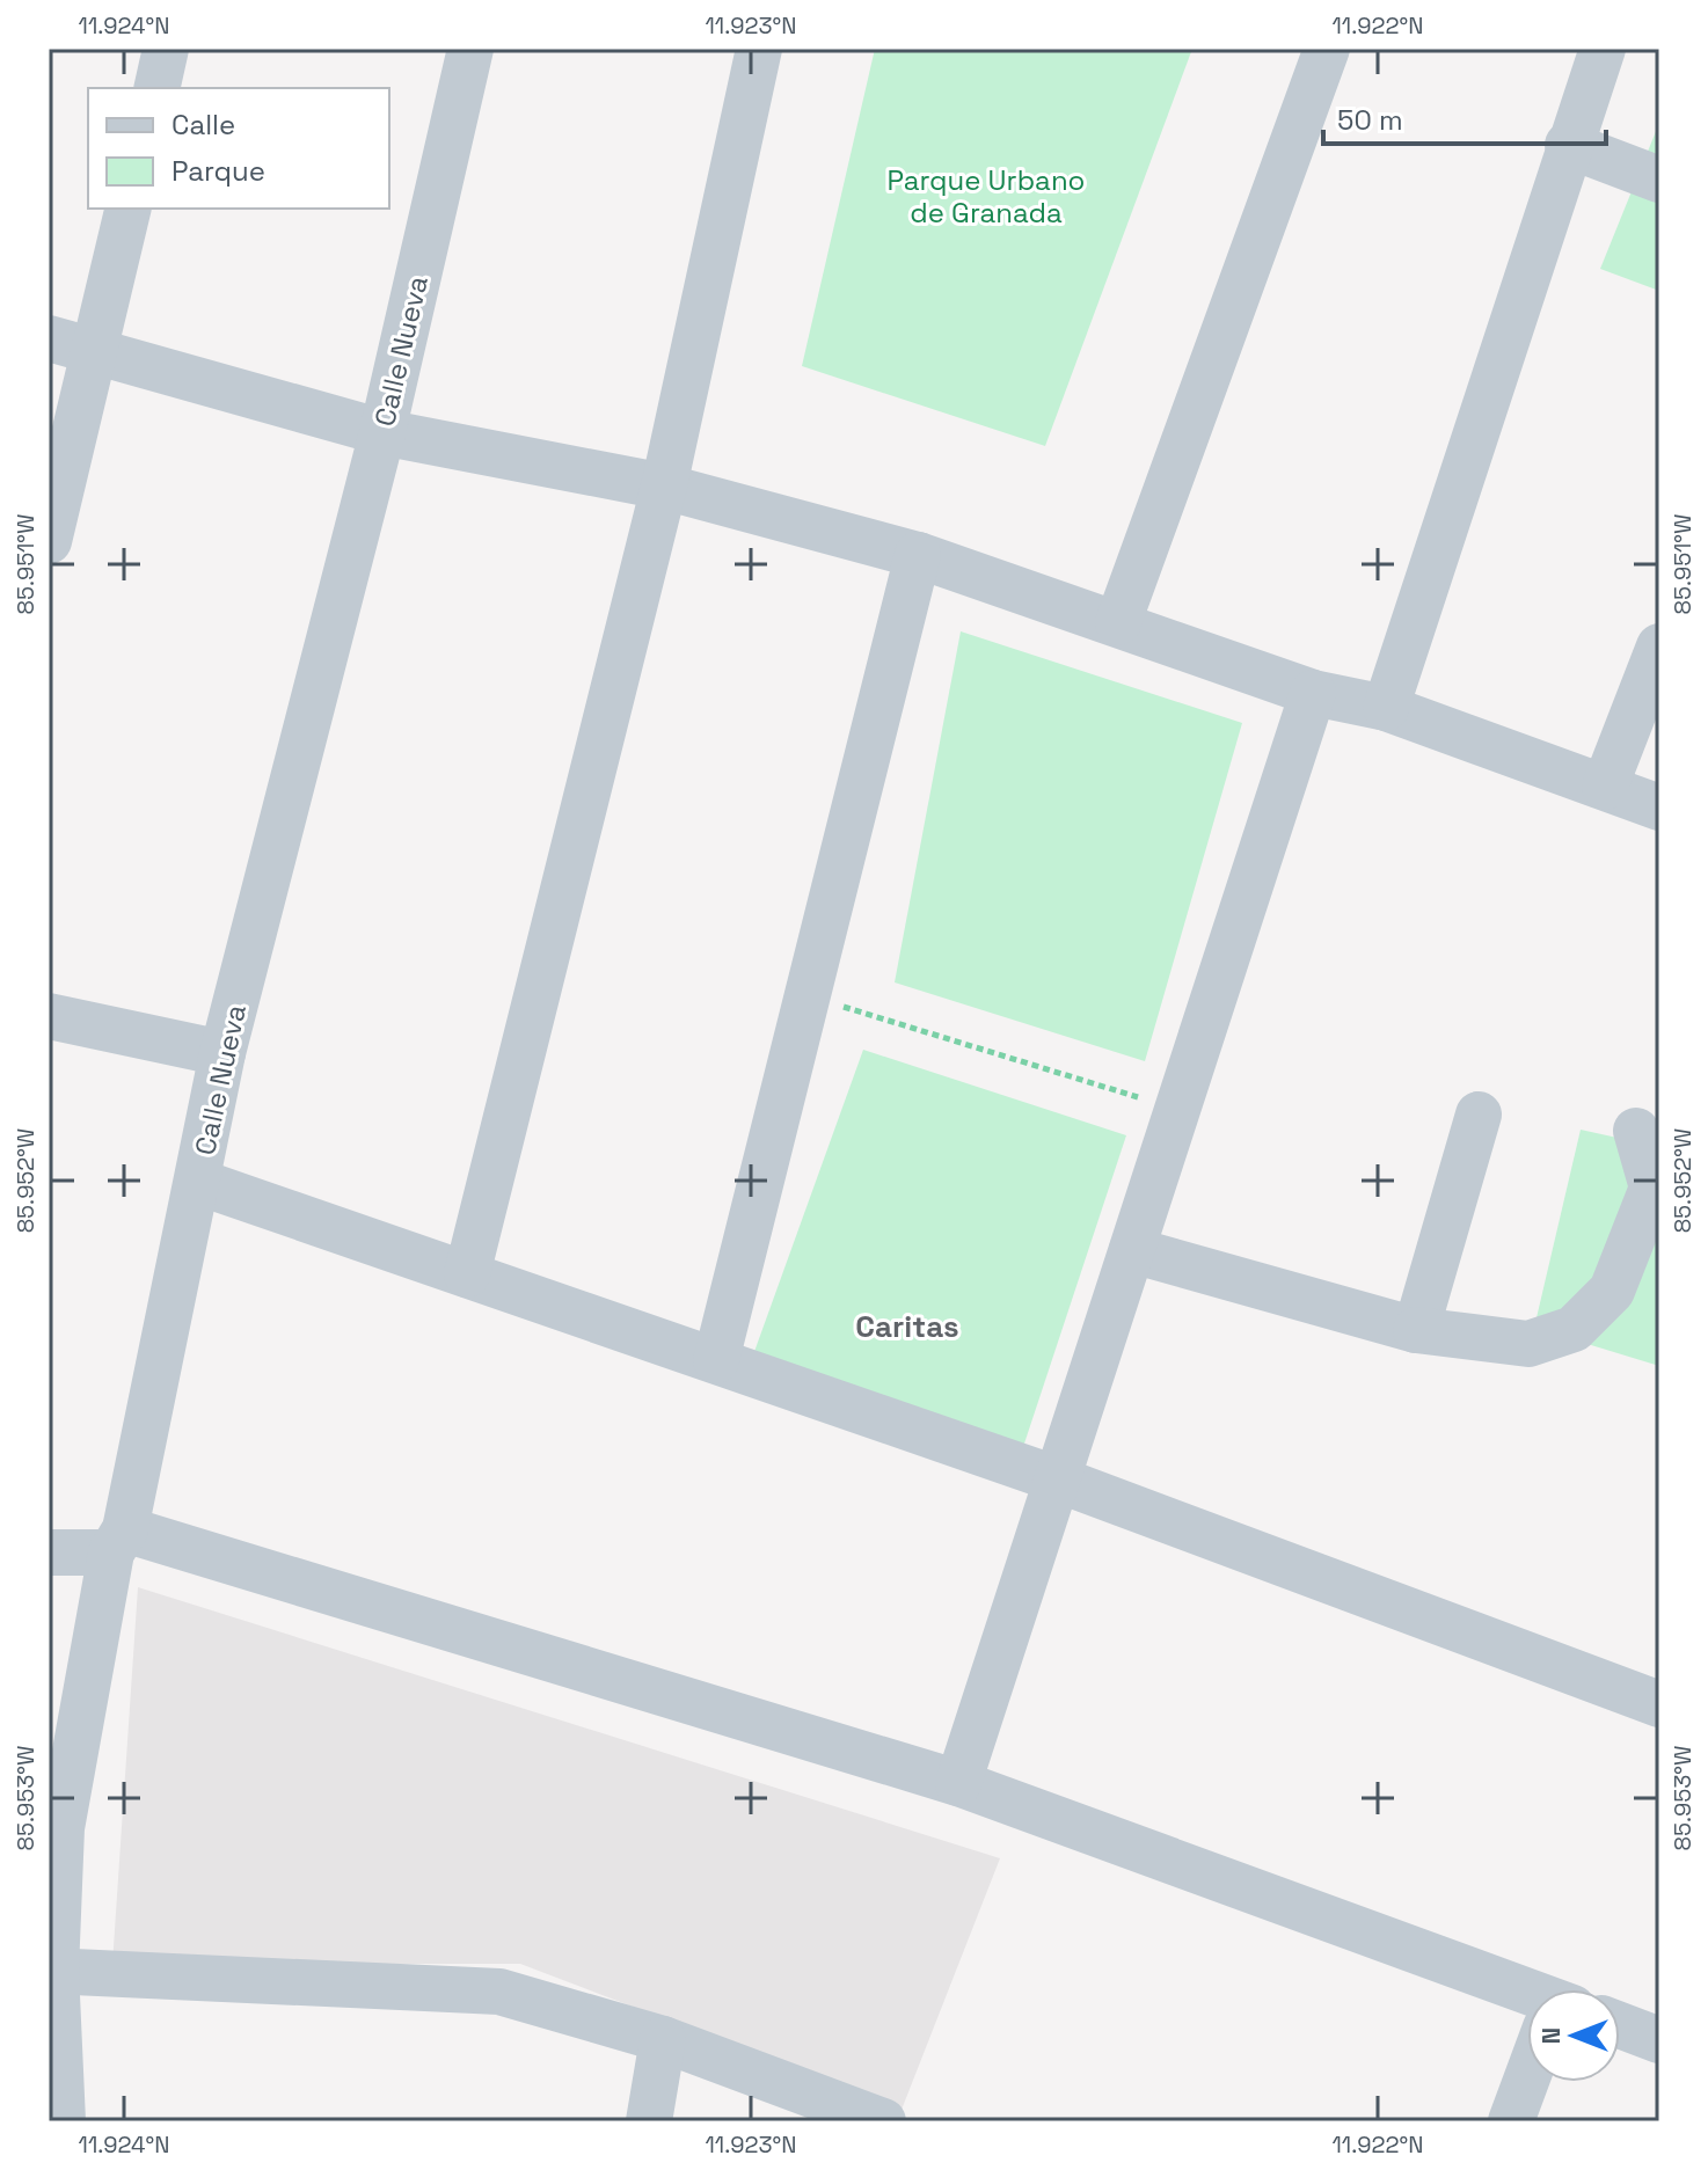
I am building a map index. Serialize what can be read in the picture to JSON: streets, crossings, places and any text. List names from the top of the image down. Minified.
{"streets":{"street":["Calle Nueva"]},"districts":["Caritas"],"parks":["Parque Urbano de Granada"],"legend":["Calle","Parque"],"scale_bar":"50 m","north":"left","coordinates":["11.924°N","11.923°N","11.922°N","85.951°W","85.952°W","85.953°W"]}
